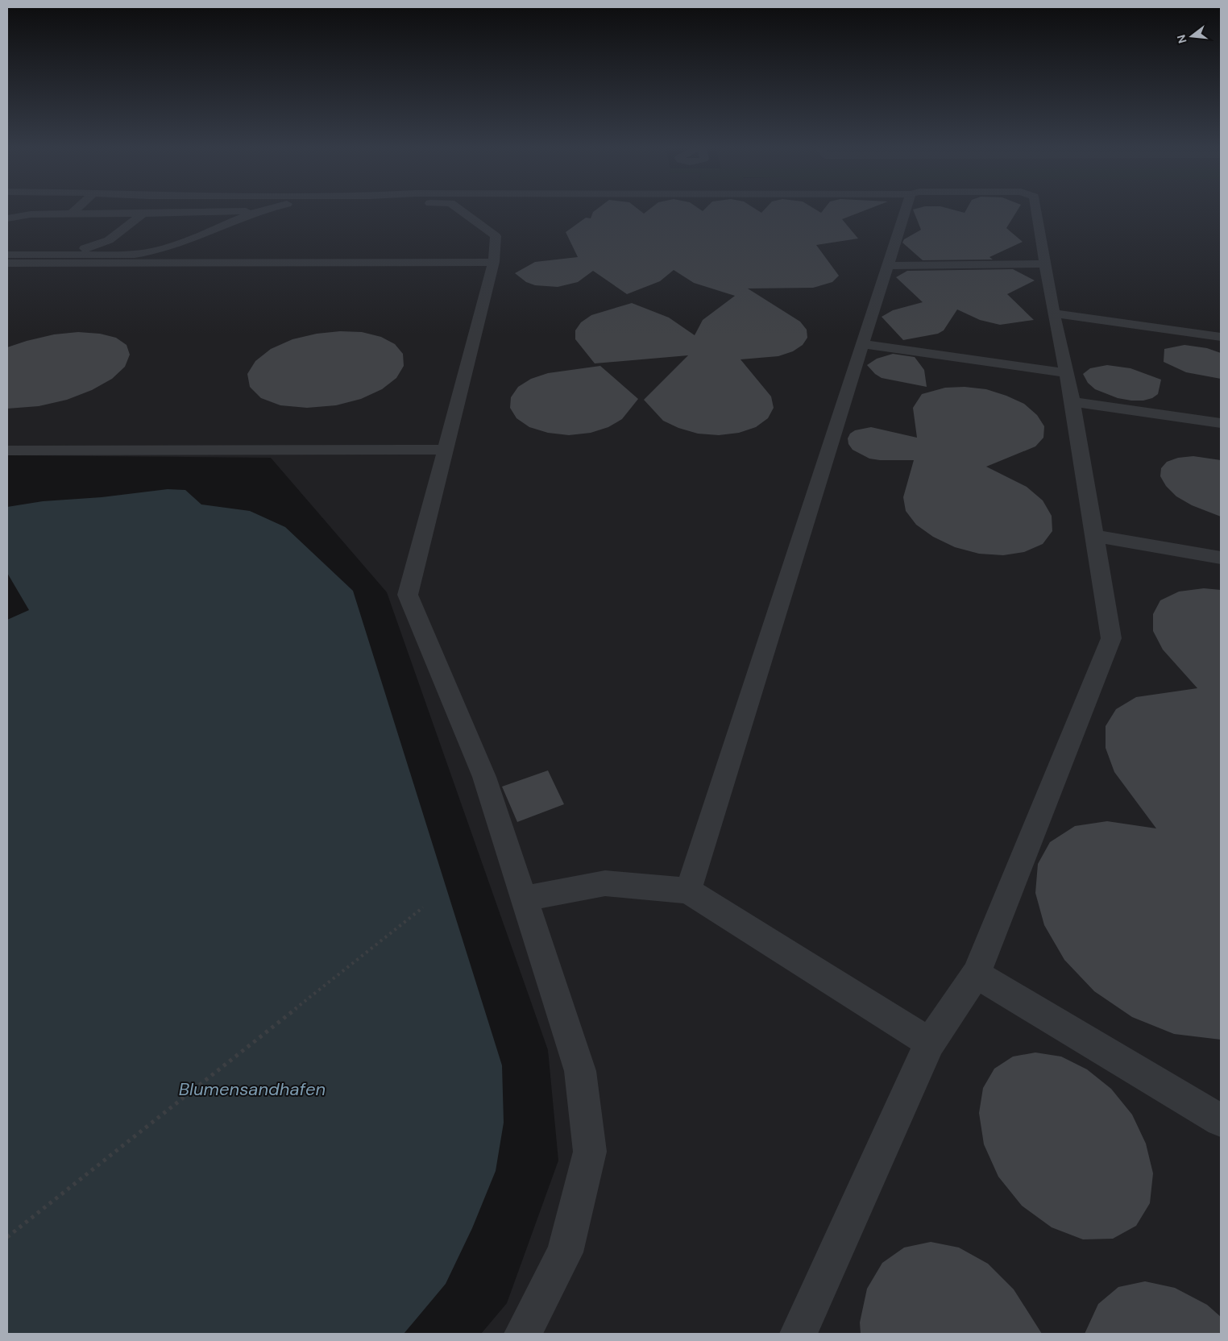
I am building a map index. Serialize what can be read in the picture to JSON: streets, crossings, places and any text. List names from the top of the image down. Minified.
{"water":["Blumensandhafen"],"north":"left"}
